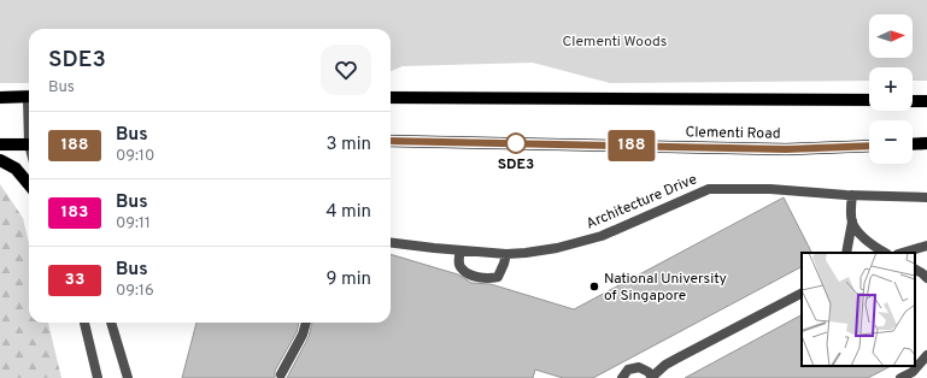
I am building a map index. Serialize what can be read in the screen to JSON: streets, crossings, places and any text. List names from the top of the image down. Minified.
{"streets":{"main road":["Clementi Road"],"street":["Architecture Drive"]},"parks":["Clementi Woods"],"places":["SDE3","National University of Singapore"],"lines":["bus line 188"],"north":"right","page":{"on_map":"188","map_buttons":["+","−"],"heading":["SDE3","Bus"],"list":[{"mark":"188","name":"Bus","note":"09:10","value":"3 min"},{"mark":"183","name":"Bus","note":"09:11","value":"4 min"},{"mark":"33","name":"Bus","note":"09:16","value":"9 min"}]}}
